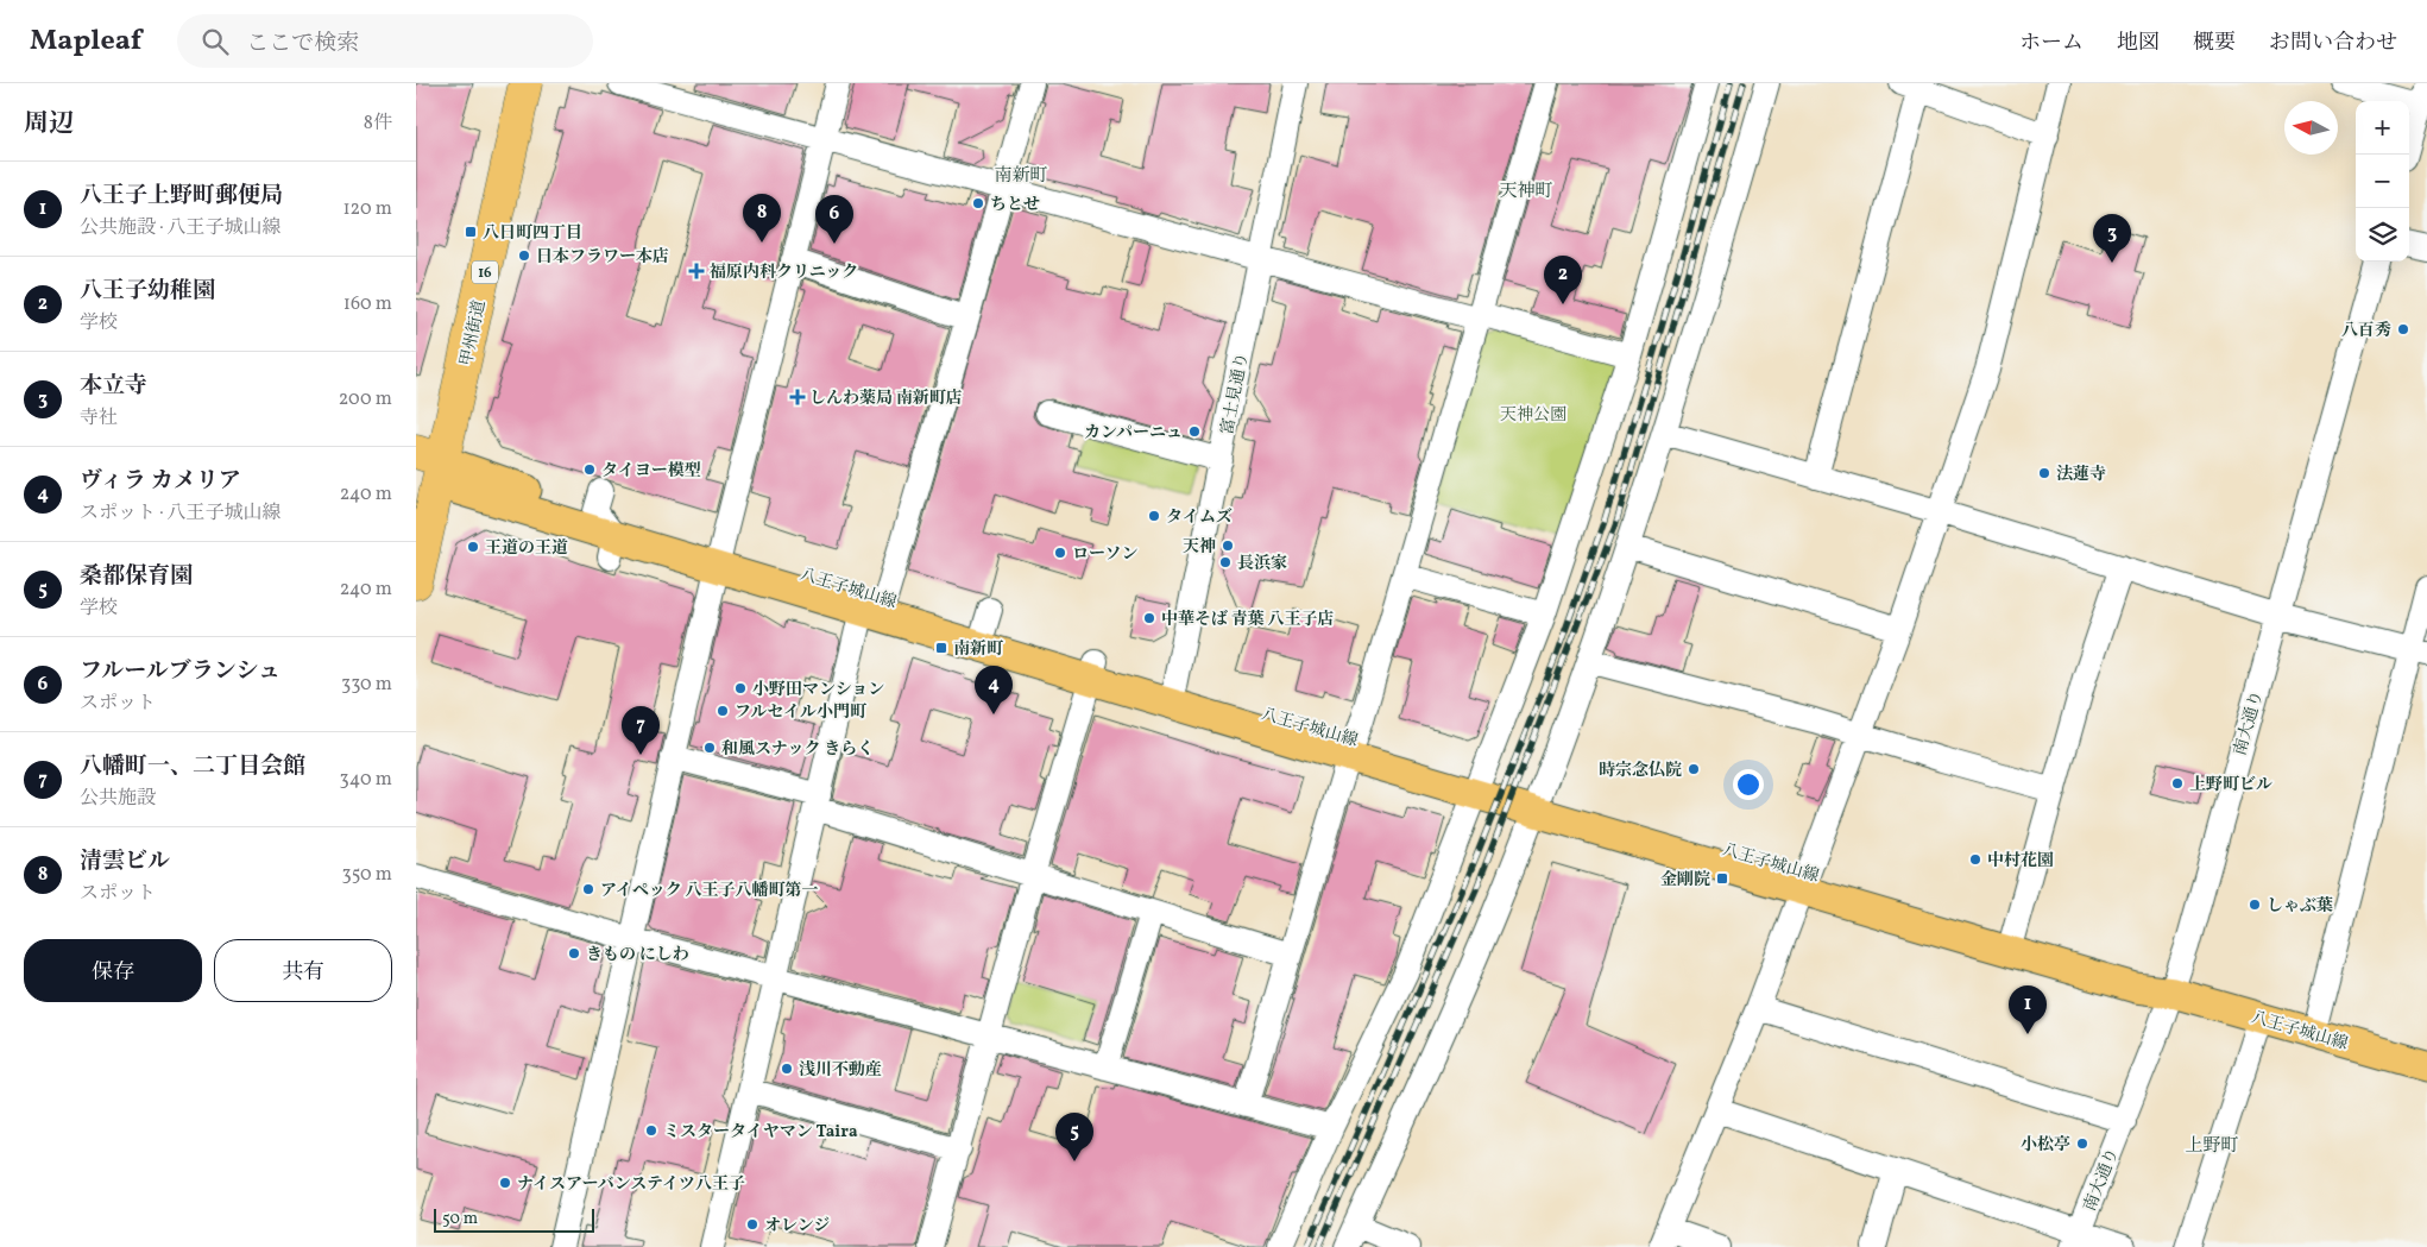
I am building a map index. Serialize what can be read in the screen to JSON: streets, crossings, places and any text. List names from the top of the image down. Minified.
{"streets":{"highway":["16","甲州街道"],"main road":["八王子城山線"],"street":["富士見通り","南大通り"]},"crossings":[["甲州街道","八王子城山線"],["富士見通り","八王子城山線"],["八王子城山線","南大通り"]],"districts":["南新町","天神町","上野町"],"parks":["天神公園"],"places":{"other":["ちとせ","日本フラワー本店","八百秀","カンパーニュ","タイヨー模型","法蓮寺","タイムズ","天神","王道の王道","ローソン","長浜家","中華そば 青葉 八王子店","小野田マンション","フルセイル小門町","和風スナック きらく","時宗念仏院","上野町ビル","中村花園","アイペック 八王子八幡町第一","しゃぶ葉","きもの にしわ","浅川不動産","ミスタータイヤマン Taira","小松亭","ナイスアーバンステイツ八王子","オレンジ"],"transit":["八日町四丁目","南新町","金剛院"],"health":["福原内科クリニック","しんわ薬局 南新町店"]},"scale_bar":"50 m","north":"left","page":{"header":"Mapleaf","search":"ここで検索","nav":["ホーム","地図","概要","お問い合わせ"],"heading":["周辺","8件"],"map_buttons":["+","−"],"list":[{"mark":"1","name":"八王子上野町郵便局","note":"公共施設 · 八王子城山線","value":"120 m"},{"mark":"2","name":"八王子幼稚園","note":"学校","value":"160 m"},{"mark":"3","name":"本立寺","note":"寺社","value":"200 m"},{"mark":"4","name":"ヴィラ カメリア","note":"スポット · 八王子城山線","value":"240 m"},{"mark":"5","name":"桑都保育園","note":"学校","value":"240 m"},{"mark":"6","name":"フルールブランシュ","note":"スポット","value":"330 m"},{"mark":"7","name":"八幡町一、二丁目会館","note":"公共施設","value":"340 m"},{"mark":"8","name":"清雲ビル","note":"スポット","value":"350 m"}],"pins":["8","6","3","2","4","7","1","5"],"buttons":["保存","共有"],"scale":"50 m"}}
